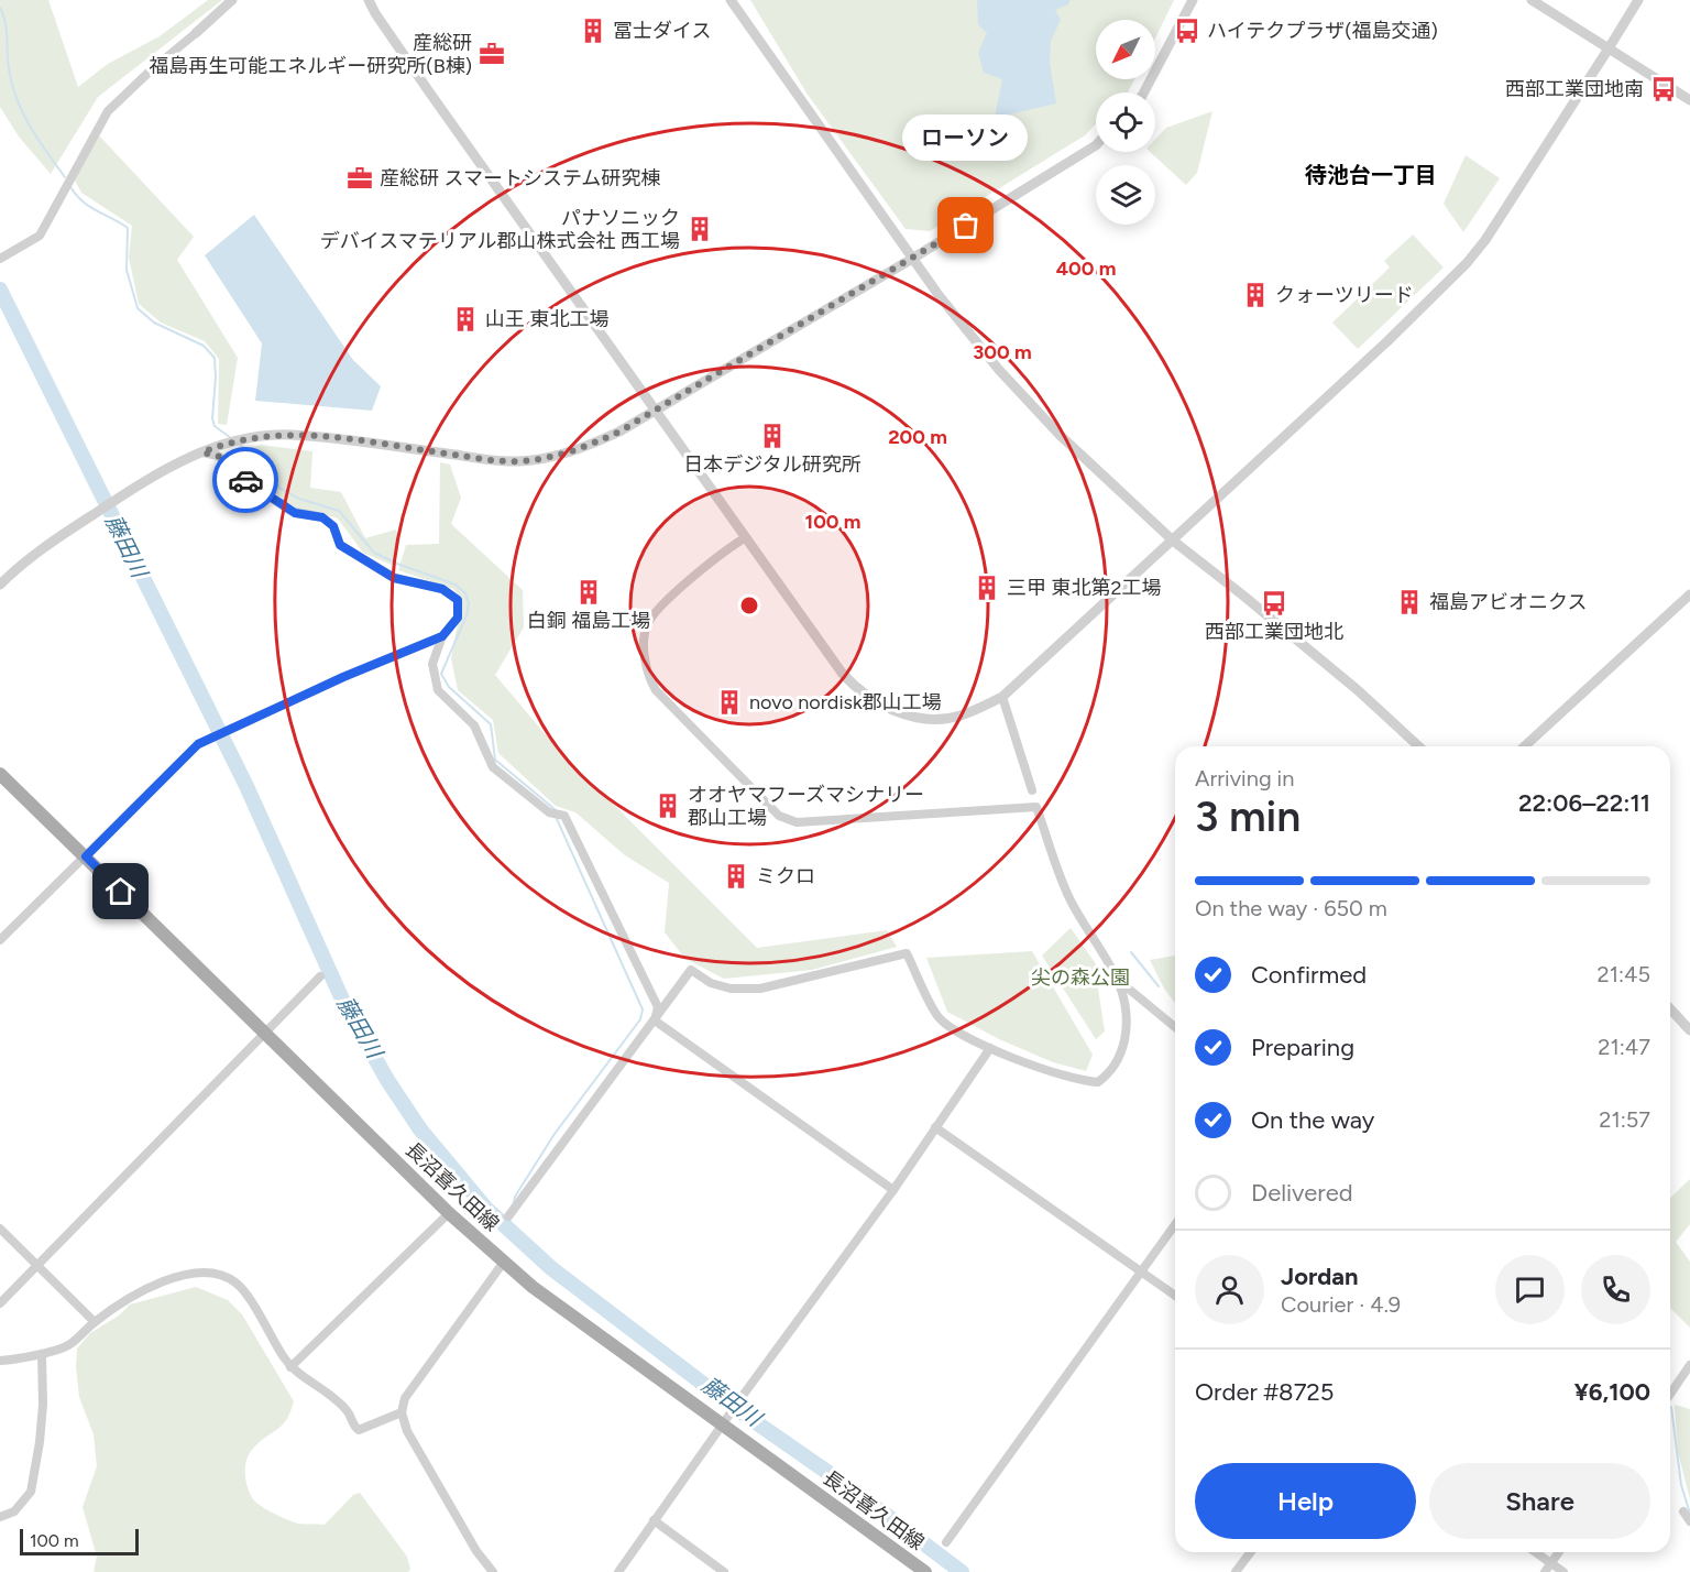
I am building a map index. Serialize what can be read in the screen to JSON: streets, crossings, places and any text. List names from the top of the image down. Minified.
{"streets":{"main road":["長沼喜久田線"]},"districts":["待池台一丁目"],"water":["藤田川"],"parks":["尖の森公園"],"places":{"building":["冨士ダイス","パナソニック デバイスマテリアル郡山株式会社 西工場","クォーツリード","山王 東北工場","日本デジタル研究所","三甲 東北第2工場","白銅 福島工場","福島アビオニクス","novo nordisk郡山工場","オオヤマフーズマシナリー 郡山工場","ミクロ"],"bus stop":["ハイテクプラザ(福島交通)","西部工業団地南","西部工業団地北"],"office":["産総研 福島再生可能エネルギー研究所(B棟)","産総研 スマートシステム研究棟"],"other":["ローソン"]},"scale_bar":"100 m","north":"bottom left","page":{"bubble":"ローソン","heading":["3 min","Arriving in","22:06–22:11"],"panel":["Jordan","Courier · 4.9","Order #8725","¥6,100"],"bar":"On the way · 650 m","list":[["Confirmed","21:45"],["Preparing","21:47"],["On the way","21:57"],"Delivered"],"buttons":["Help","Share"],"scale":"100 m"},"rings":["400 m","300 m","200 m","100 m"]}
